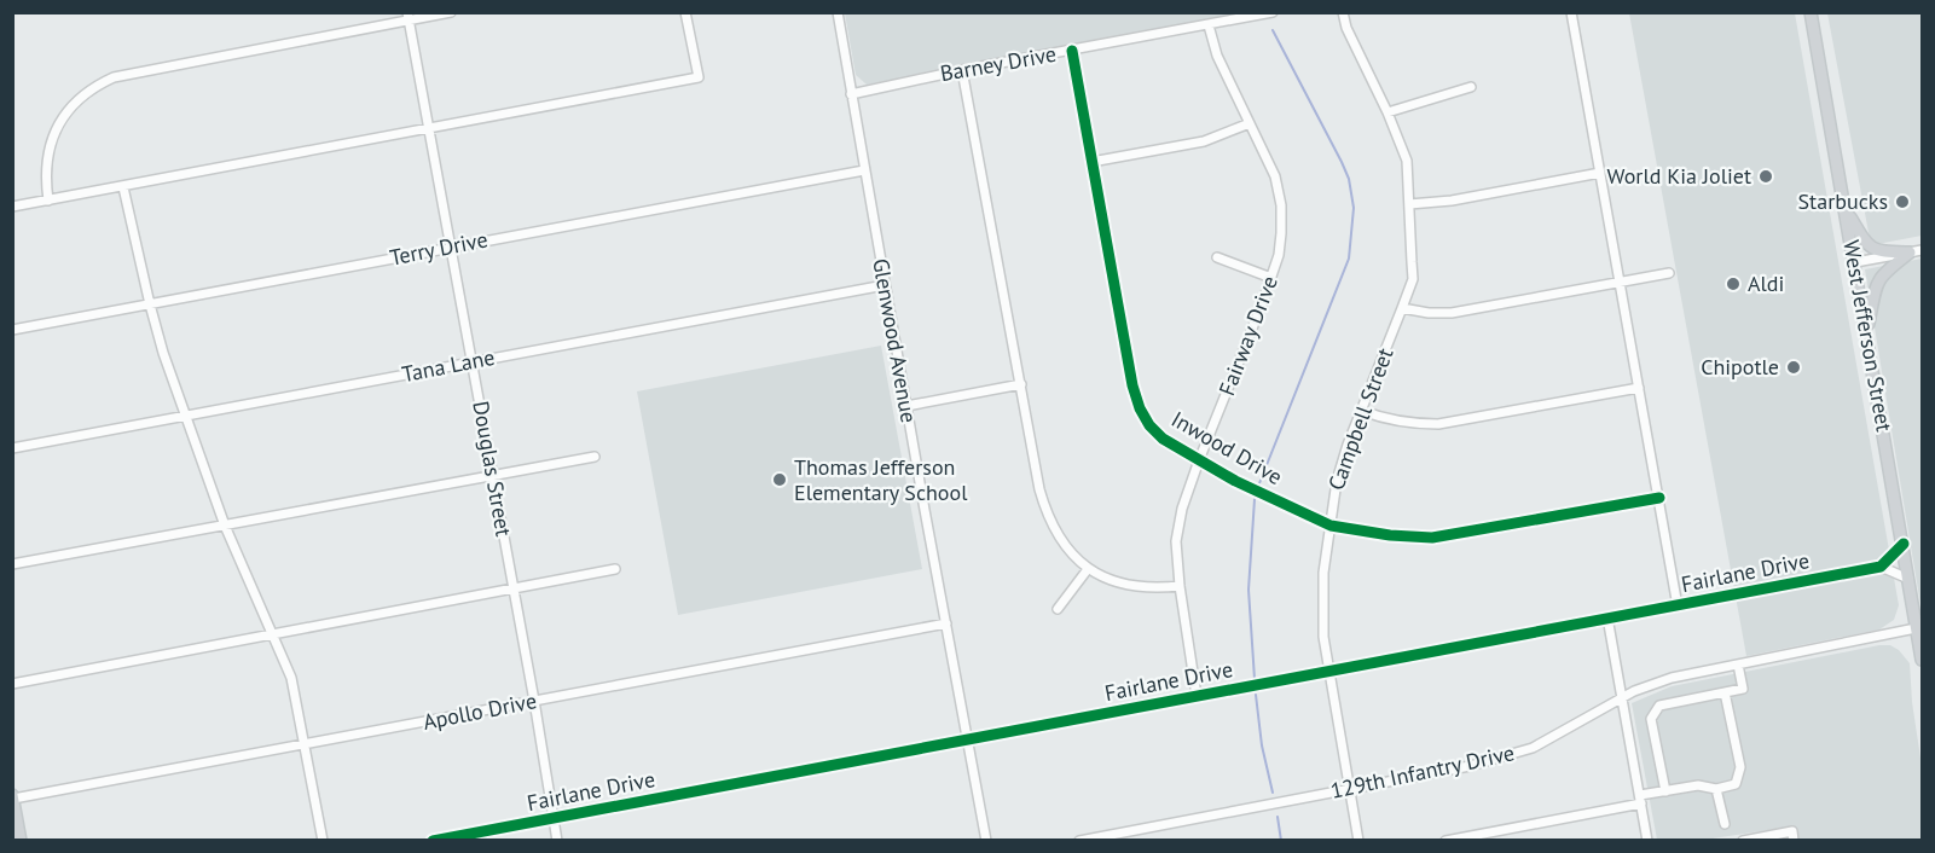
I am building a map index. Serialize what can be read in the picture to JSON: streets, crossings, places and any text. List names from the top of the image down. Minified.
{"streets":{"main road":["West Jefferson Street"],"street":["Barney Drive","Terry Drive","Fairway Drive","Glenwood Avenue","Tana Lane","Campbell Street","Inwood Drive","Douglas Street","Fairlane Drive","Apollo Drive","129th Infantry Drive"]},"crossings":[["Barney Drive","Fairway Drive"],["Barney Drive","Glenwood Avenue"],["Barney Drive","Inwood Drive"],["Terry Drive","Glenwood Avenue"],["Terry Drive","Douglas Street"],["Fairway Drive","Inwood Drive"],["Fairway Drive","Fairlane Drive"],["West Jefferson Street","129th Infantry Drive"],["Glenwood Avenue","Tana Lane"],["Glenwood Avenue","Fairlane Drive"],["Glenwood Avenue","Apollo Drive"],["Tana Lane","Douglas Street"],["Campbell Street","Inwood Drive"],["Campbell Street","Fairlane Drive"],["Campbell Street","129th Infantry Drive"],["Douglas Street","Fairlane Drive"],["Douglas Street","Apollo Drive"]],"places":["World Kia Joliet","Starbucks","Aldi","Chipotle","Thomas Jefferson Elementary School"]}
